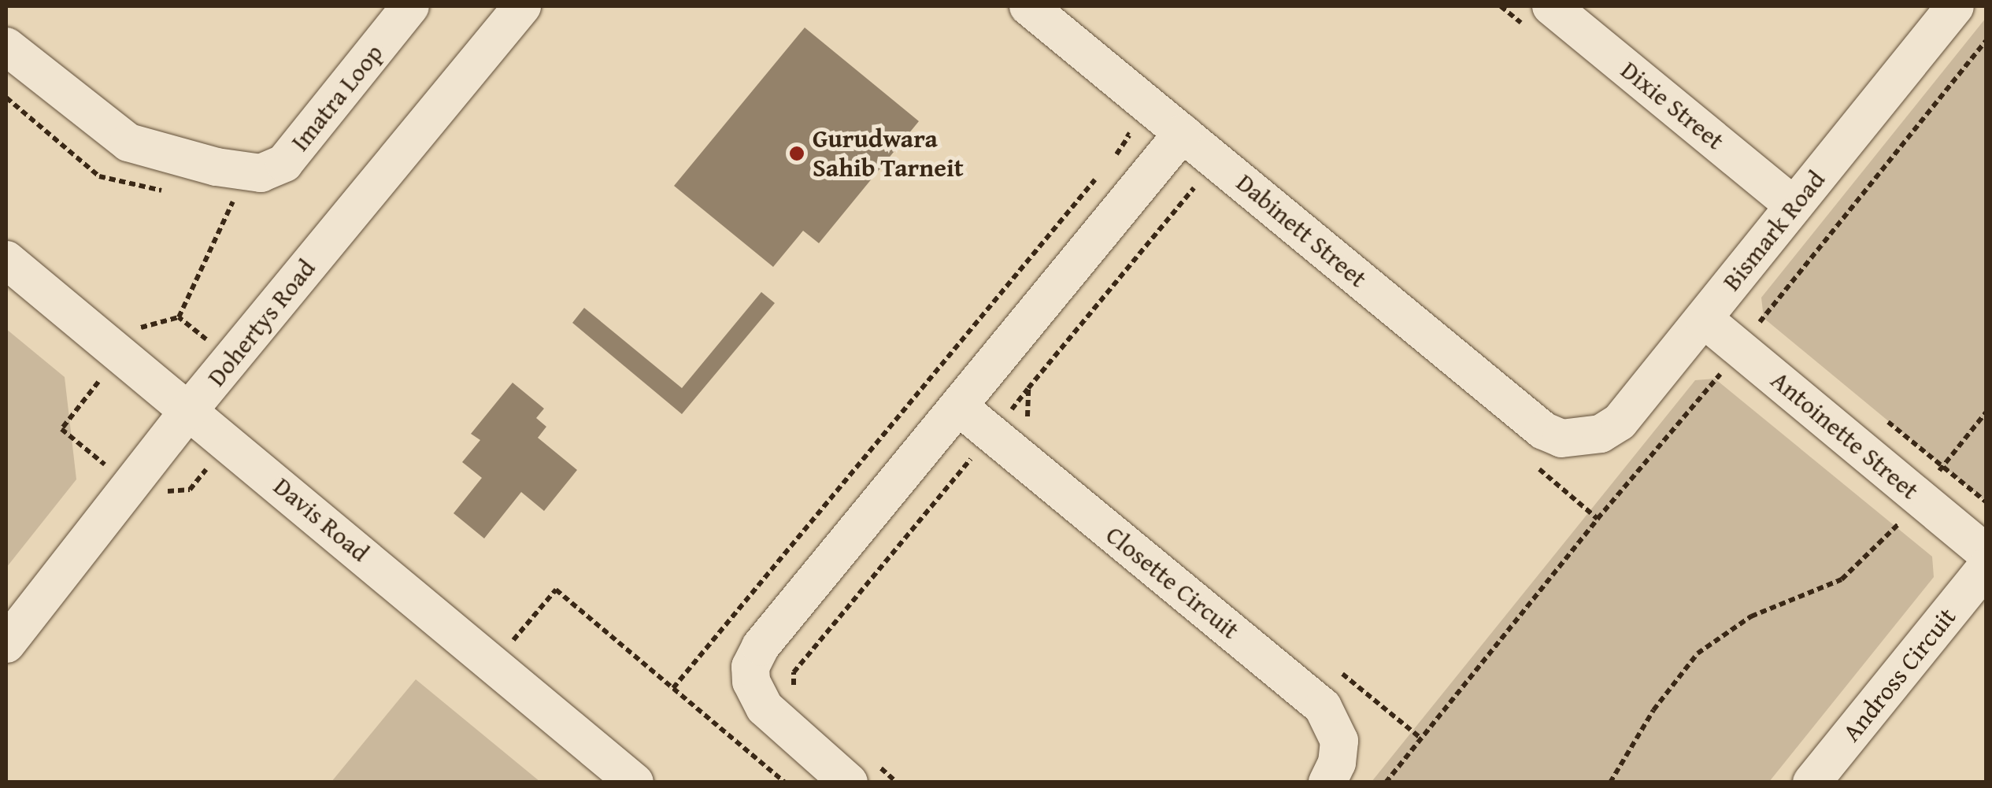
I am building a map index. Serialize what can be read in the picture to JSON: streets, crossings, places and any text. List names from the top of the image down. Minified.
{"streets":{"street":["Imatra Loop","Dixie Street","Dabinett Street","Bismark Road","Dohertys Road","Antoinette Street","Davis Road","Closette Circuit","Andross Circuit"]},"crossings":[["Dixie Street","Bismark Road"],["Dabinett Street","Bismark Road"],["Bismark Road","Antoinette Street"],["Dohertys Road","Davis Road"]],"places":["Gurudwara Sahib Tarneit"]}
